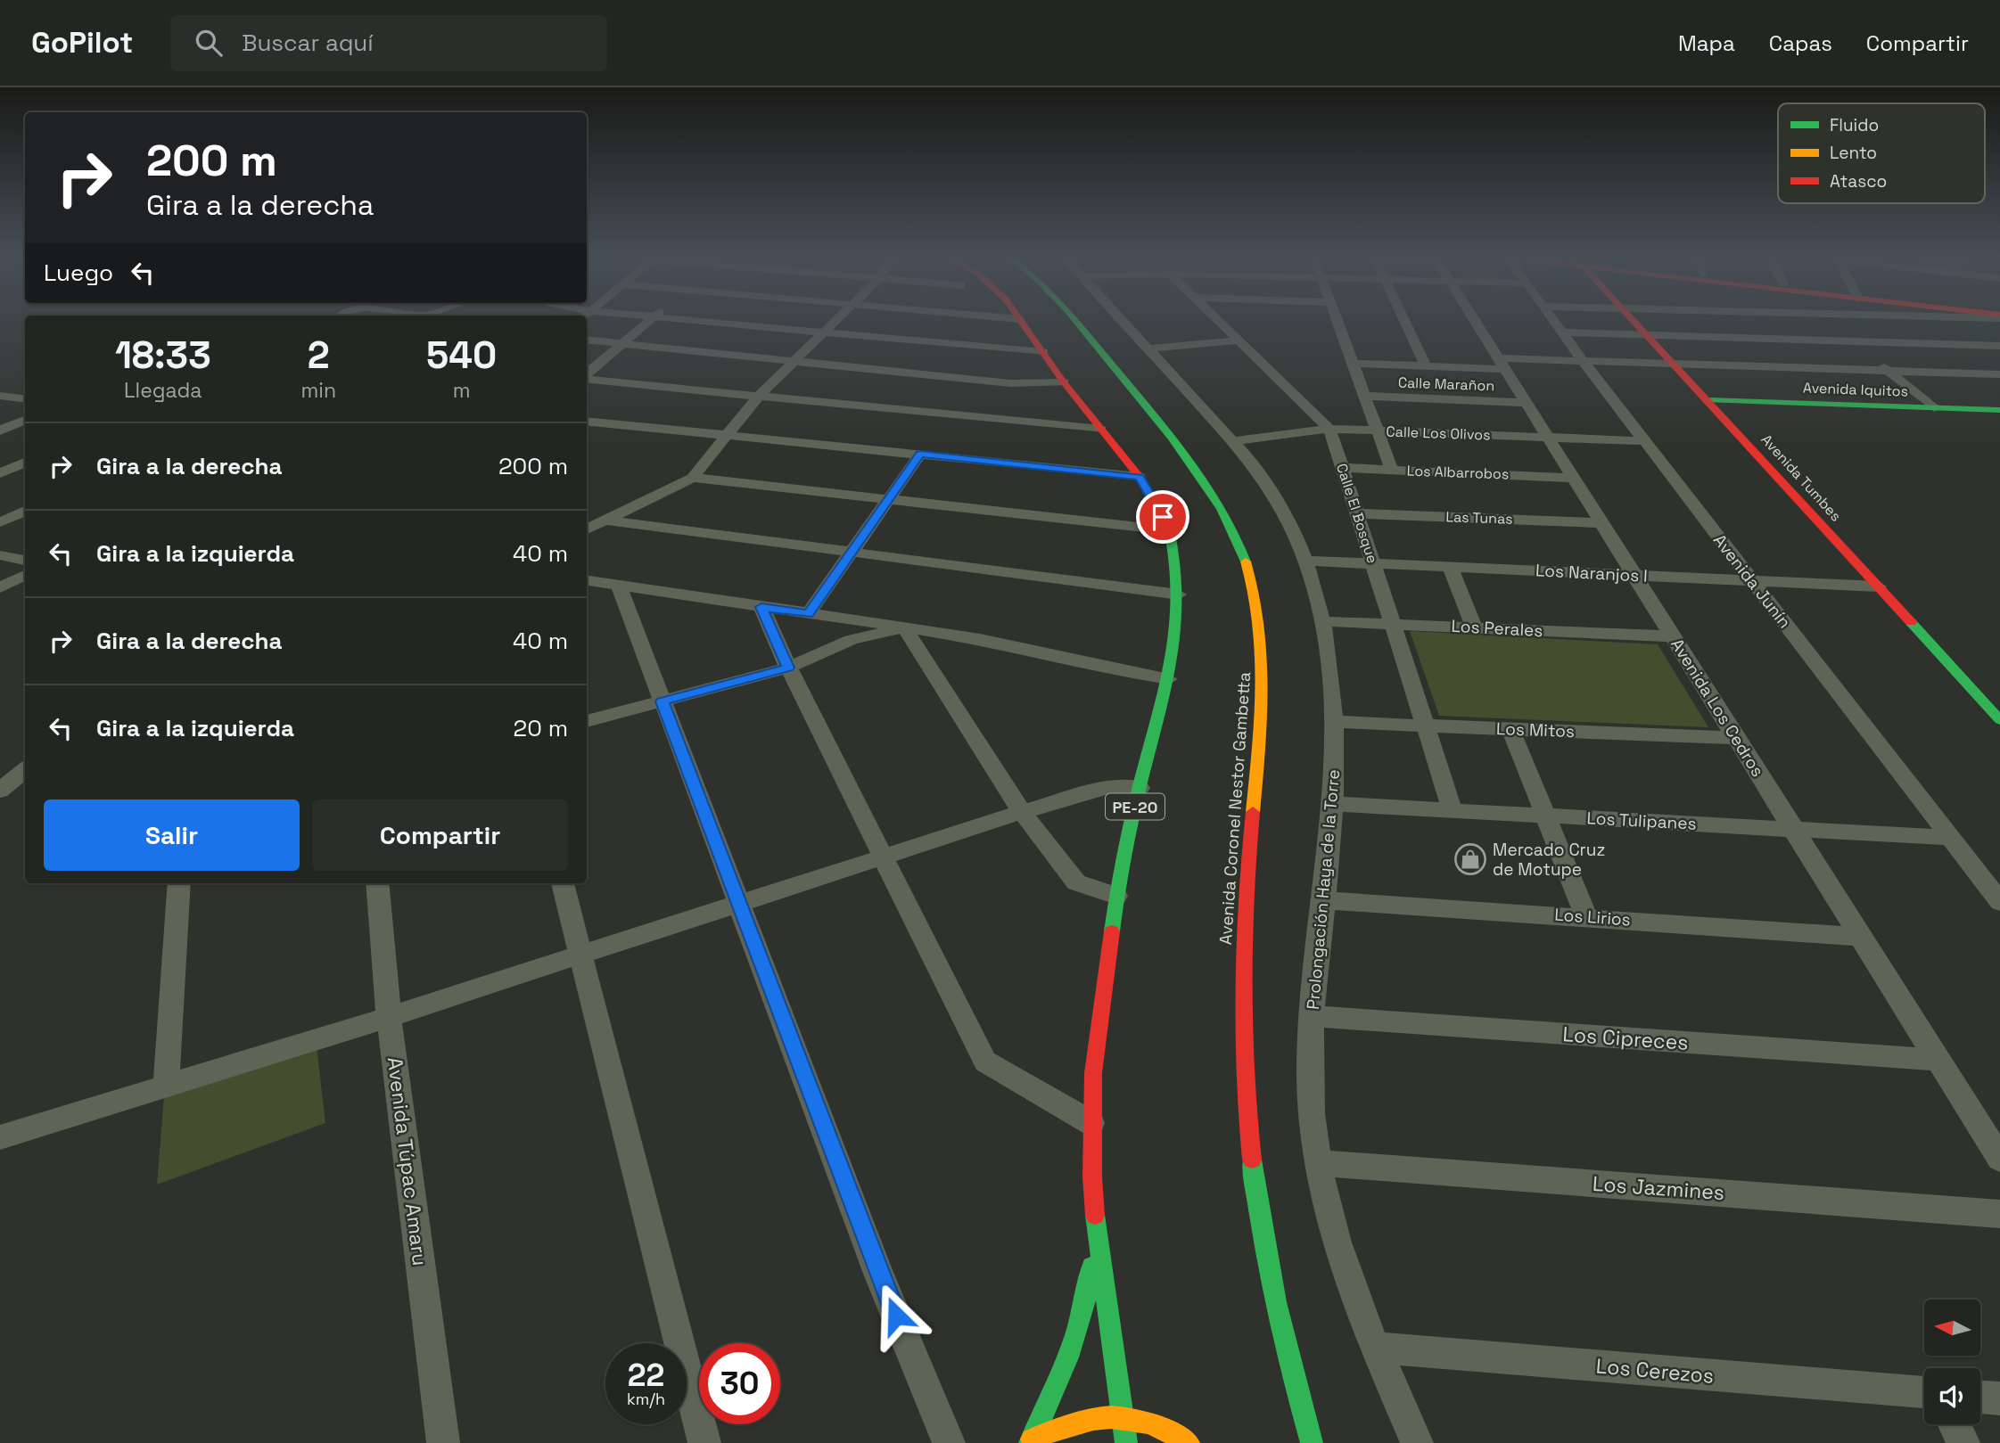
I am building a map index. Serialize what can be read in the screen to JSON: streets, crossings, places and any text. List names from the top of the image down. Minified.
{"streets":{"main road":["Avenida Iquitos","Avenida Tumbes","PE-20","Avenida Coronel Nestor Gambetta"],"street":["Calle Marañon","Calle Los Olivos","Los Albarrobos","Calle El Bosque","Las Tunas","Los Naranjos I","Avenida Junín","Los Perales","Avenida Los Cedros","Los Mitos","Los Tulipanes","Prolongación Haya de la Torre","Los Lirios","Los Cipreces","Avenida Túpac Amaru","Los Jazmines","Los Cerezos"]},"crossings":[["Calle Marañon","Avenida Los Cedros"],["Avenida Iquitos","Avenida Tumbes"],["Calle Los Olivos","Calle El Bosque"],["Calle Los Olivos","Avenida Junín"],["Calle Los Olivos","Avenida Los Cedros"],["Calle Los Olivos","Prolongación Haya de la Torre"],["Los Albarrobos","Calle El Bosque"],["Los Albarrobos","Avenida Los Cedros"],["Avenida Tumbes","Los Naranjos I"],["Calle El Bosque","Las Tunas"],["Calle El Bosque","Los Naranjos I"],["Calle El Bosque","Los Perales"],["Calle El Bosque","Los Mitos"],["Calle El Bosque","Los Tulipanes"],["Las Tunas","Avenida Los Cedros"],["Los Naranjos I","Avenida Junín"],["Los Naranjos I","Avenida Los Cedros"],["Los Naranjos I","Prolongación Haya de la Torre"],["Avenida Junín","Los Tulipanes"],["Los Perales","Avenida Los Cedros"],["Los Perales","Prolongación Haya de la Torre"],["Avenida Los Cedros","Los Mitos"],["Avenida Los Cedros","Los Tulipanes"],["Avenida Los Cedros","Los Lirios"],["Avenida Los Cedros","Los Cipreces"],["Los Mitos","Prolongación Haya de la Torre"],["Los Tulipanes","Prolongación Haya de la Torre"],["Prolongación Haya de la Torre","Los Lirios"],["Prolongación Haya de la Torre","Los Cipreces"],["Prolongación Haya de la Torre","Los Jazmines"],["Prolongación Haya de la Torre","Los Cerezos"]],"places":{"shop":["Mercado Cruz de Motupe"]},"legend":["Fluido","Lento","Atasco"],"north":"left","page":{"header":"GoPilot","search":"Buscar aquí","nav":["Mapa","Capas","Compartir"],"turn":["200 m","Gira a la derecha"],"then":"Luego","eta":["18:33","Llegada","2","min","540","m"],"list":[{"name":"Gira a la derecha","value":"200 m"},{"name":"Gira a la izquierda","value":"40 m"},{"name":"Gira a la derecha","value":"40 m"},{"name":"Gira a la izquierda","value":"20 m"}],"buttons":["Salir","Compartir"],"speed":"22 km/h","limit":"30"}}
